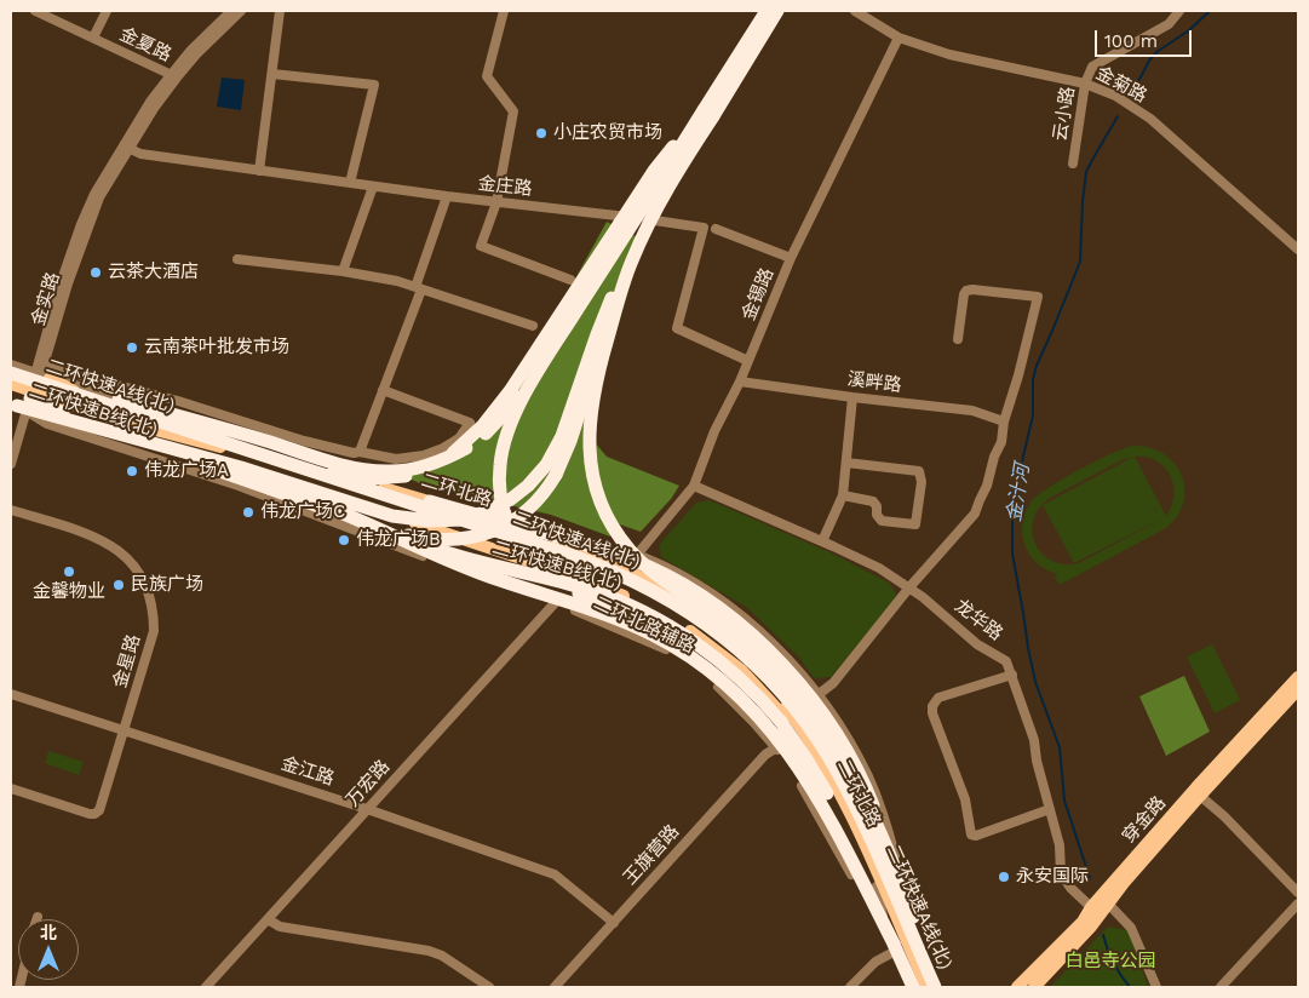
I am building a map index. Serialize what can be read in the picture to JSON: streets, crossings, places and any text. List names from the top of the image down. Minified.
{"streets":{"highway":["二环快速A线(北)","二环快速B线(北)"],"main road":["二环北路","穿金路"],"street":["金夏路","金菊路","云小路","金庄路","金锡路","金实路","溪畔路","龙华路","二环北路辅路","金星路","金江路","万宏路","王旗营路"]},"crossings":[["金夏路","金实路"],["金菊路","云小路"],["金菊路","金锡路"],["金庄路","金锡路"],["金庄路","金实路"],["金锡路","溪畔路"],["金锡路","龙华路"],["金实路","二环快速B线(北)"],["金实路","二环北路"],["金实路","二环北路辅路"],["二环快速B线(北)","二环北路"],["二环快速B线(北)","二环北路辅路"],["二环北路","二环北路辅路"],["龙华路","穿金路"],["二环北路辅路","万宏路"],["二环北路辅路","王旗营路"],["金星路","金江路"],["金江路","万宏路"],["金江路","王旗营路"]],"water":["金汁河"],"parks":["白邑寺公园"],"places":["小庄农贸市场","云茶大酒店","云南茶叶批发市场","伟龙广场A","伟龙广场C","伟龙广场B","金馨物业","民族广场","永安国际"],"scale_bar":"100 m","north":"top"}
